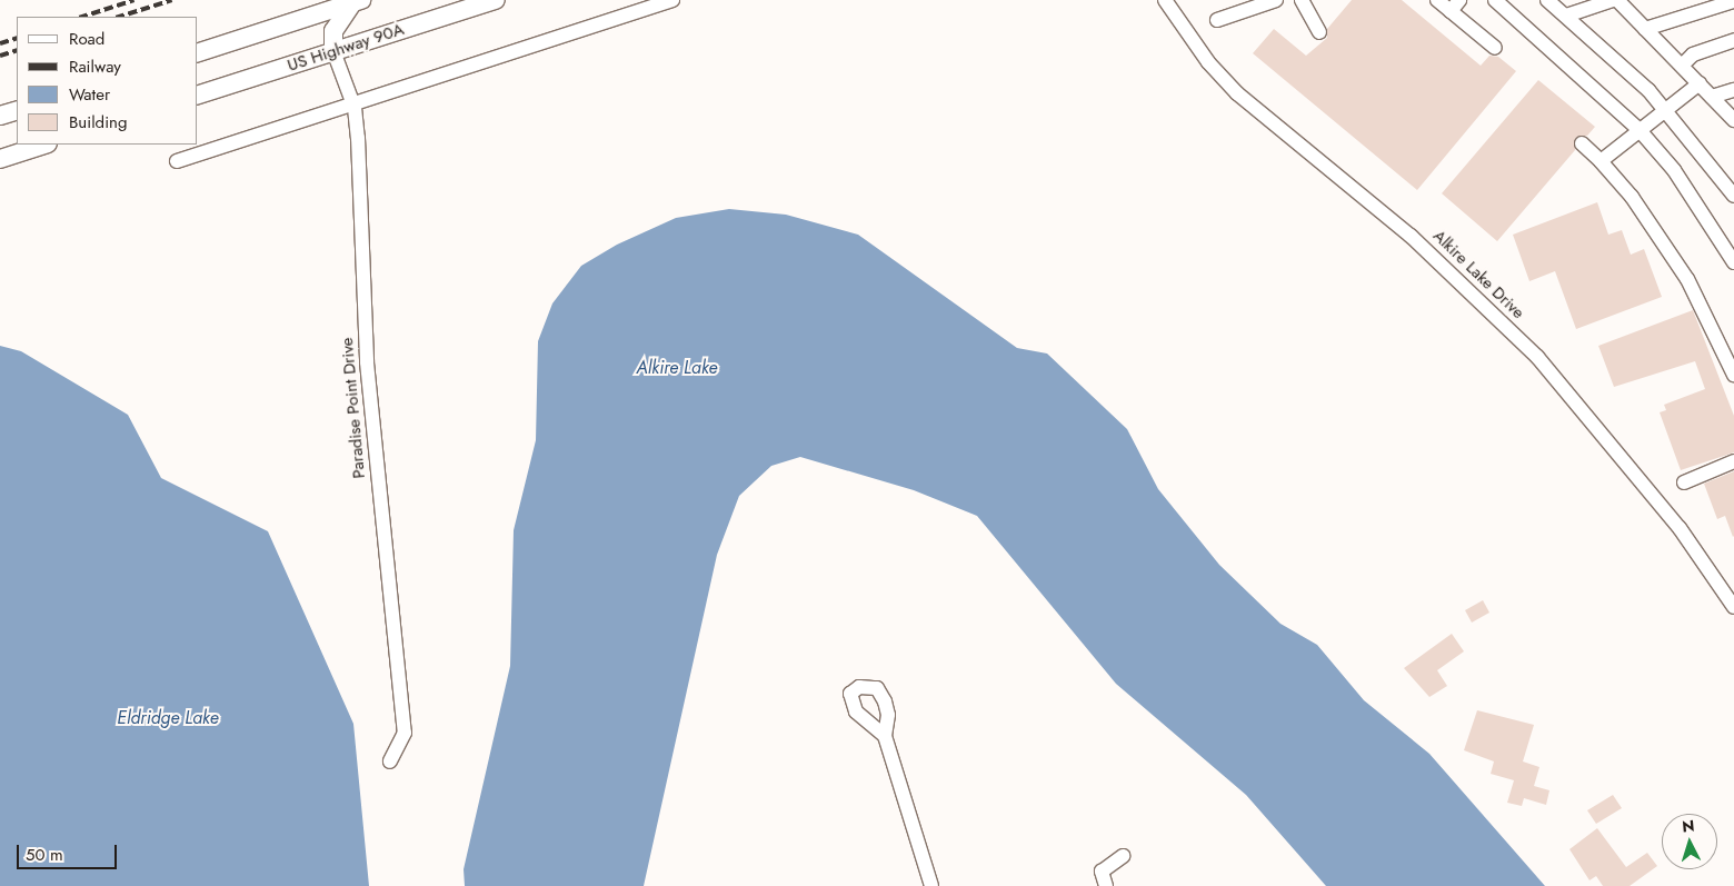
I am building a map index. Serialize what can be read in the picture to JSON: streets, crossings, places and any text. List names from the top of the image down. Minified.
{"streets":{"main road":["US Highway 90A"],"street":["Alkire Lake Drive","Paradise Point Drive"]},"crossings":[["US Highway 90A","Paradise Point Drive"]],"water":["Alkire Lake","Eldridge Lake"],"legend":["Road","Railway","Water","Building"],"scale_bar":"50 m","north":"top"}
